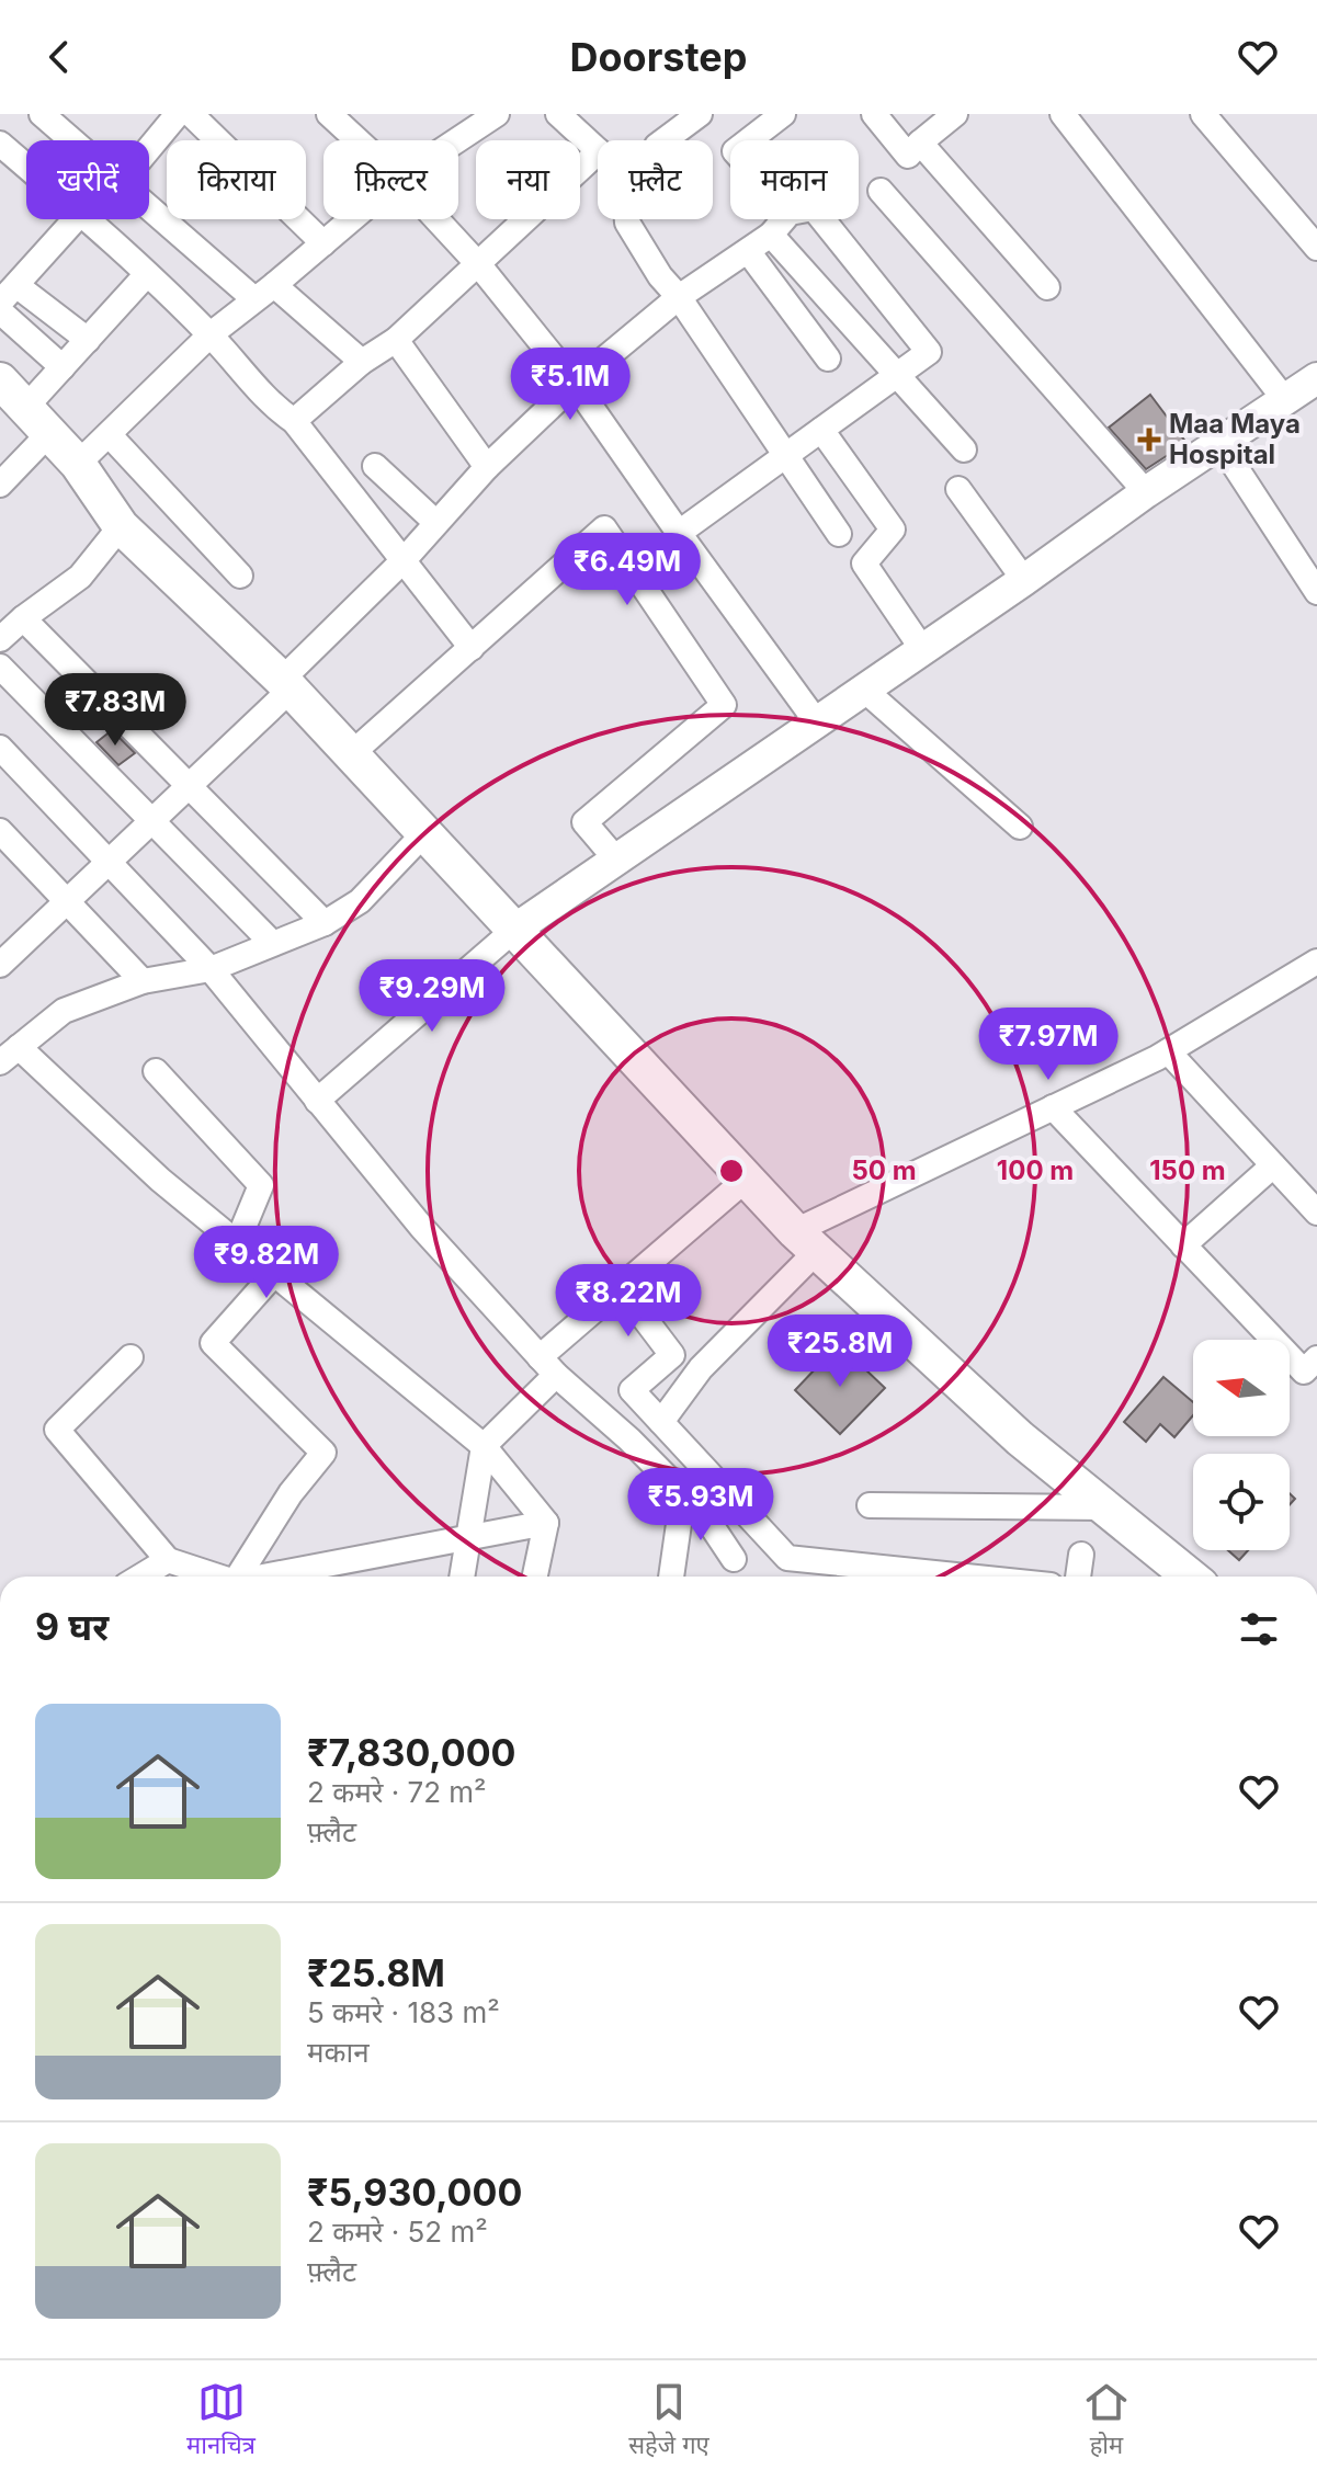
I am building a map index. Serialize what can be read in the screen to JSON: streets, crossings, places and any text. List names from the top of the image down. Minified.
{"places":{"health":["Maa Maya Hospital"]},"north":"left","page":{"header":"Doorstep","chip":["खरीदें","किराया","फ़िल्टर","नया","फ़्लैट","मकान"],"price":["₹5.1M","₹6.49M","₹7.83M","₹9.29M","₹7.97M","₹9.82M","₹8.22M","₹25.8M","₹5.93M"],"heading":"9 घर","list":[{"name":"₹7,830,000","note":"2 कमरे · 72 m² · फ़्लैट"},{"name":"₹25.8M","note":"5 कमरे · 183 m² · मकान"},{"name":"₹5,930,000","note":"2 कमरे · 52 m² · फ़्लैट"}],"tabs":["मानचित्र","सहेजे गए","होम"]},"rings":["50 m","100 m","150 m"]}
